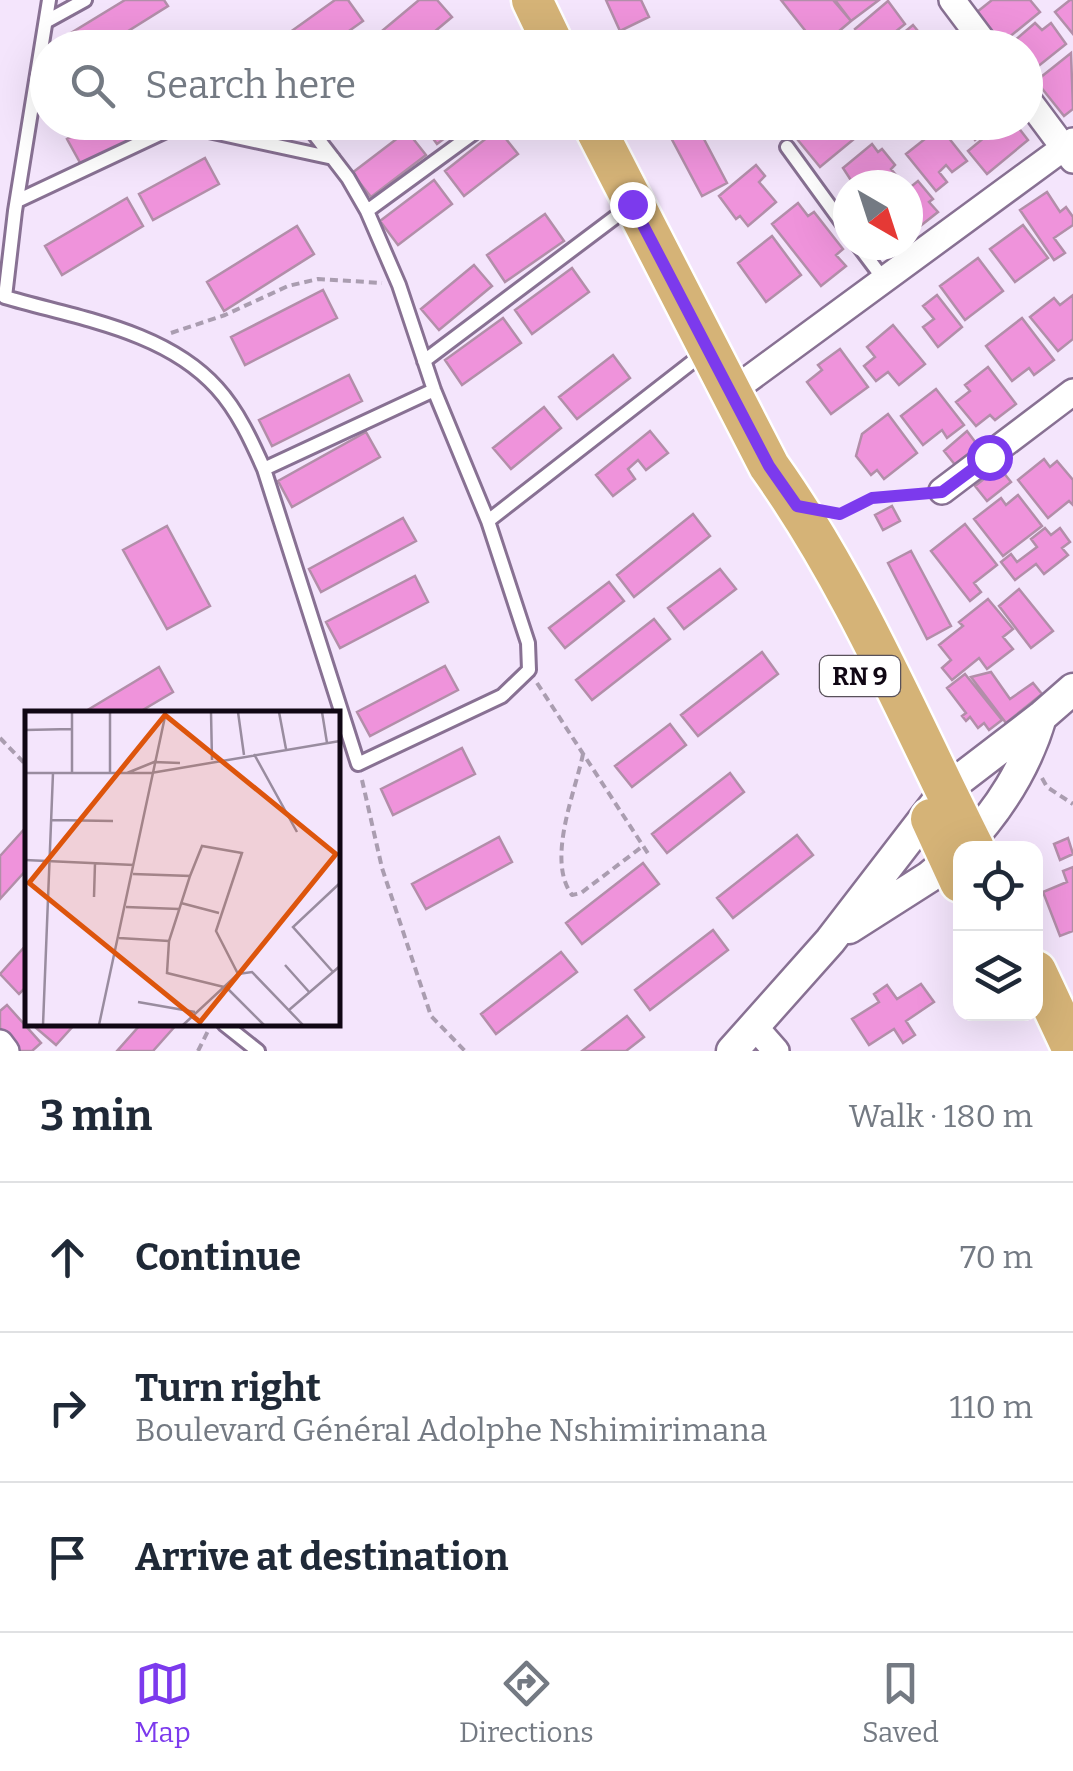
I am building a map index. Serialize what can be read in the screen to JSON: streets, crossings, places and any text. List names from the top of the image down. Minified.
{"streets":{"main road":["RN 9"]},"north":"bottom right","page":{"search":"Search here","heading":["3 min","Walk · 180 m"],"list":[["Continue","70 m"],["Turn right","Boulevard Général Adolphe Nshimirimana","110 m"],"Arrive at destination"],"nav":["Map","Directions","Saved"]}}
